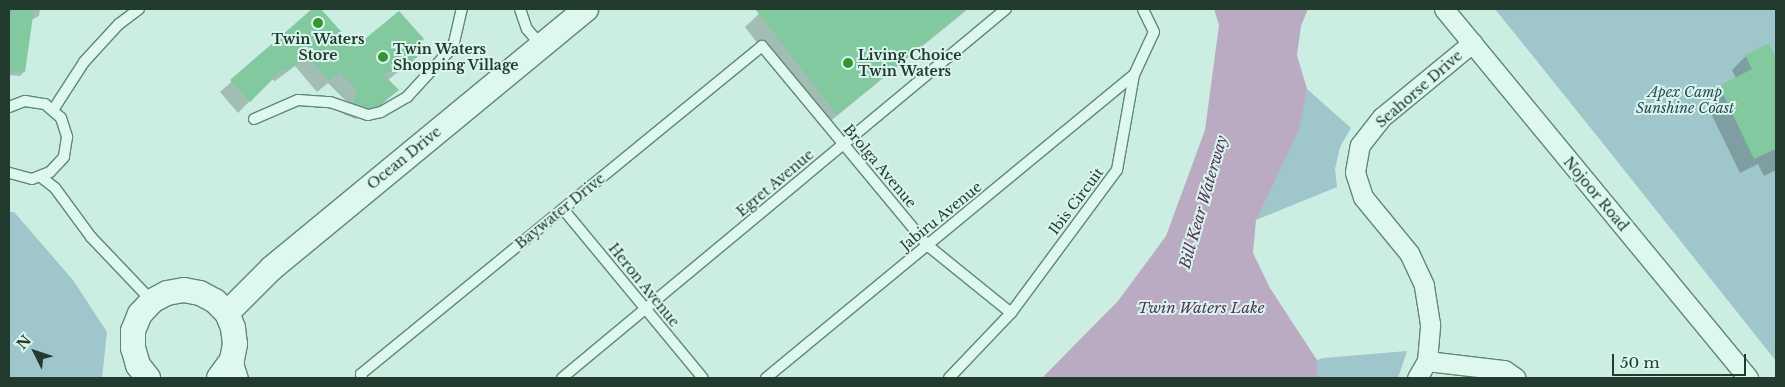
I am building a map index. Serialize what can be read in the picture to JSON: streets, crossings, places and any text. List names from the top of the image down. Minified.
{"streets":{"street":["Seahorse Drive","Ocean Drive","Nojoor Road"],"lane":["Brolga Avenue","Egret Avenue","Ibis Circuit","Baywater Drive","Jabiru Avenue","Heron Avenue"]},"crossings":[["Seahorse Drive","Nojoor Road"],["Brolga Avenue","Egret Avenue"],["Brolga Avenue","Ibis Circuit"],["Brolga Avenue","Baywater Drive"],["Brolga Avenue","Jabiru Avenue"],["Egret Avenue","Heron Avenue"],["Ibis Circuit","Jabiru Avenue"],["Baywater Drive","Heron Avenue"]],"water":["Bill Kear Waterway","Twin Waters Lake"],"parks":["Apex Camp Sunshine Coast"],"places":["Twin Waters Store","Twin Waters Shopping Village","Living Choice Twin Waters"],"scale_bar":"50 m","north":"top left"}
